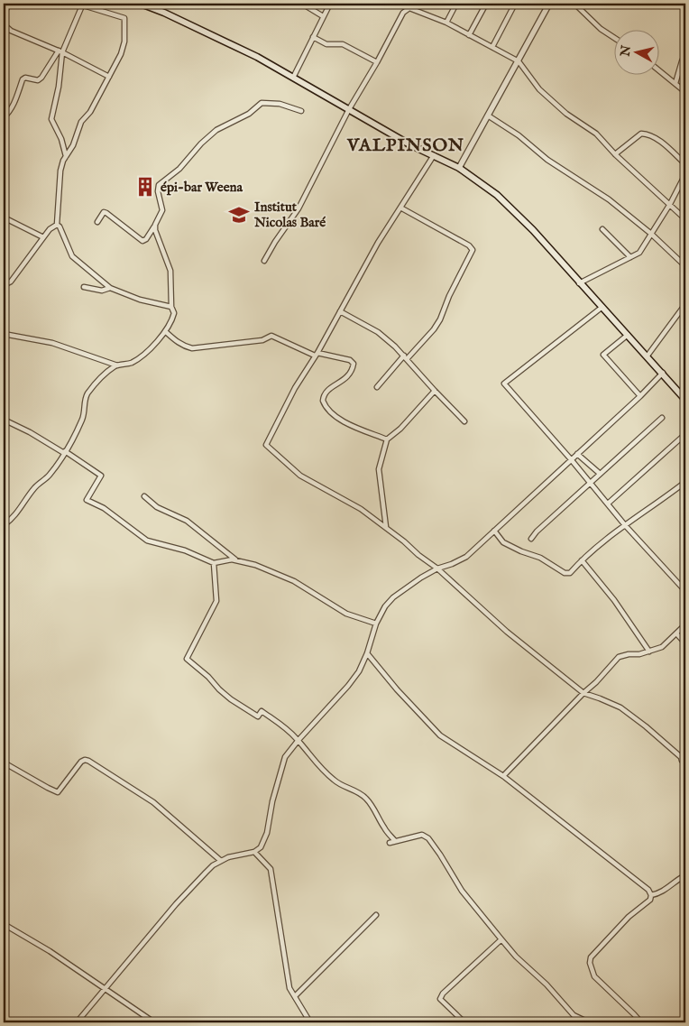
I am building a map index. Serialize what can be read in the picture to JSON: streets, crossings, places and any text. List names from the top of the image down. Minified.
{"districts":["VALPINSON"],"places":{"building":["épi-bar Weena"],"school or university":["Institut Nicolas Baré"]},"north":"left"}
